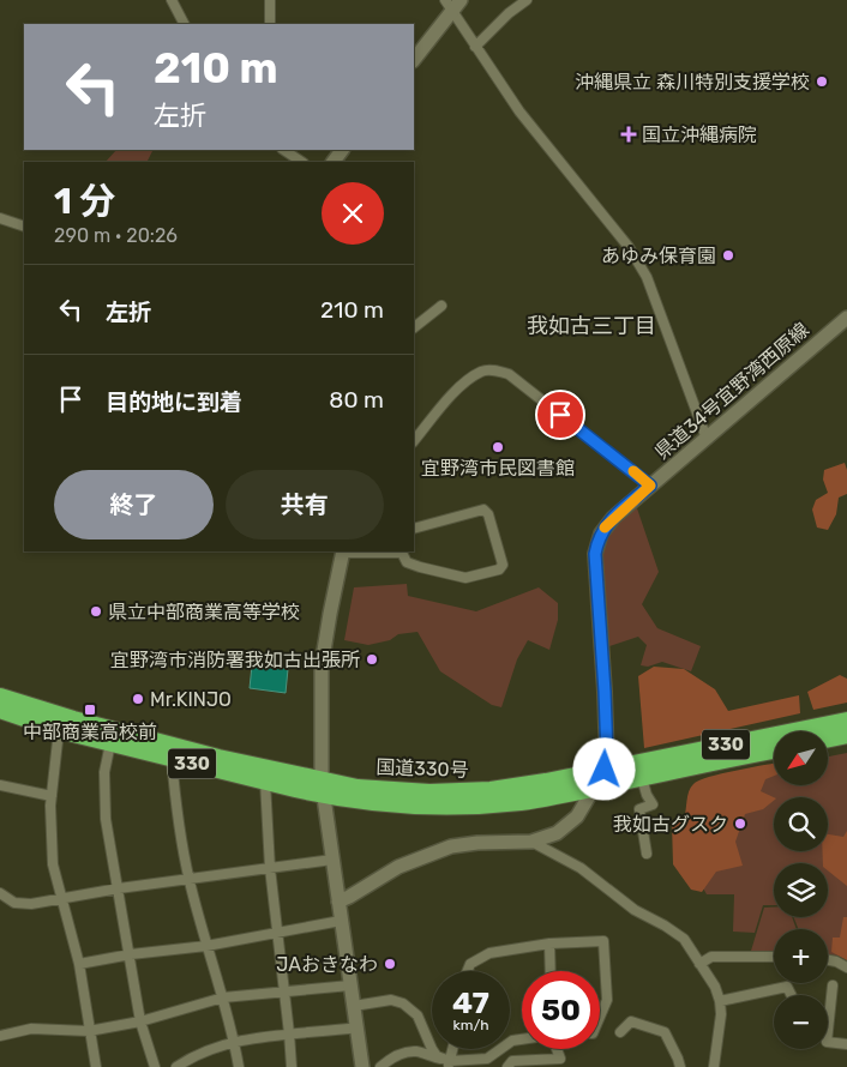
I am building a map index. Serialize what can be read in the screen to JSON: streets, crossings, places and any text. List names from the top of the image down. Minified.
{"streets":{"highway":["330","国道330号"],"main road":["県道34号宜野湾西原線"]},"crossings":[["県道34号宜野湾西原線","国道330号"]],"districts":["我如古三丁目"],"places":{"other":["沖縄県立 森川特別支援学校","あゆみ保育園","宜野湾市民図書館","県立中部商業高等学校","宜野湾市消防署我如古出張所","Mr.KINJO","我如古グスク","JAおきなわ"],"health":["国立沖縄病院"],"transit":["中部商業高校前"]},"north":"bottom left","page":{"turn":["210 m","左折"],"heading":["1 分","290 m · 20:26"],"list":[{"name":"左折","value":"210 m"},{"name":"目的地に到着","value":"80 m"}],"buttons":["終了","共有"],"map_buttons":["+","−"],"speed":"47 km/h","limit":"50"}}
